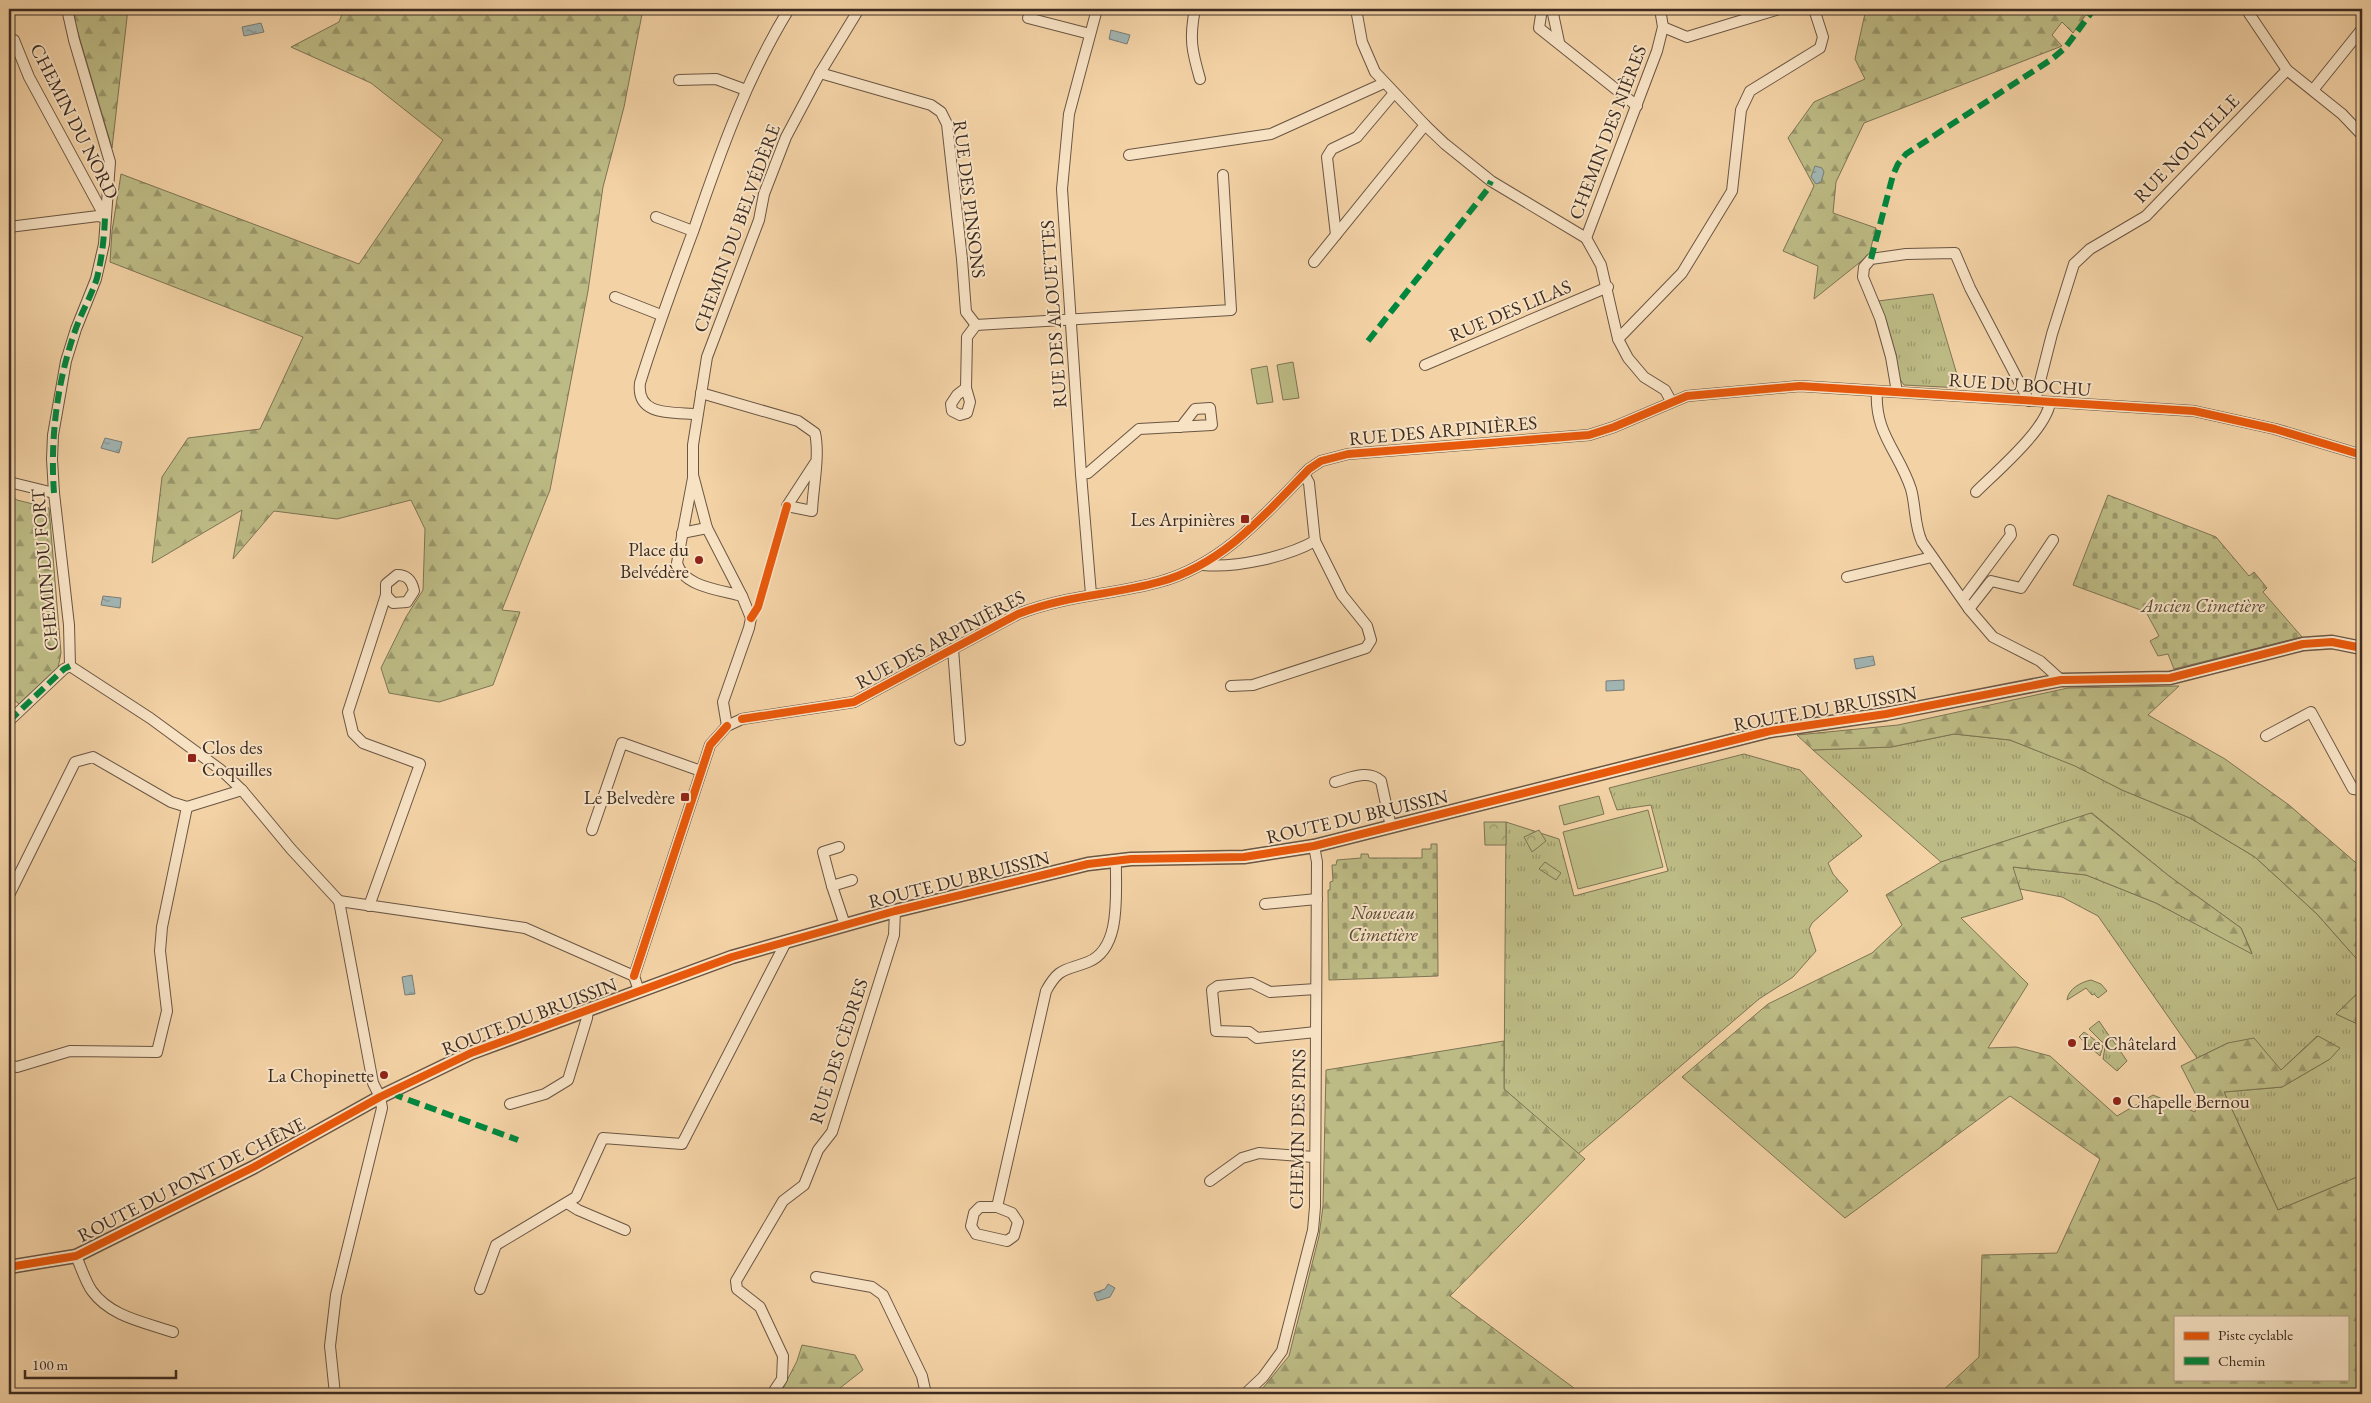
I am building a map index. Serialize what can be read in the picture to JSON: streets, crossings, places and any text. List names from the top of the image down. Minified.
{"streets":{"street":["CHEMIN DU NORD","CHEMIN DES NIÈRES","RUE NOUVELLE","RUE DES PINSONS","CHEMIN DU BELVÉDÈRE","RUE DES LILAS","RUE DES ALOUETTES","RUE DU BOCHU","RUE DES ARPINIÈRES","CHEMIN DU FORT","ROUTE DU BRUISSIN","RUE DES CÈDRES","CHEMIN DES PINS","ROUTE DU PONT DE CHÊNE"]},"crossings":[["CHEMIN DU NORD","CHEMIN DU FORT"],["RUE NOUVELLE","RUE DU BOCHU"],["RUE DES PINSONS","CHEMIN DU BELVÉDÈRE"],["CHEMIN DU BELVÉDÈRE","RUE DES ARPINIÈRES"],["RUE DES ALOUETTES","RUE DES ARPINIÈRES"],["RUE DU BOCHU","RUE DES ARPINIÈRES"],["ROUTE DU BRUISSIN","RUE DES CÈDRES"],["ROUTE DU BRUISSIN","CHEMIN DES PINS"],["ROUTE DU BRUISSIN","ROUTE DU PONT DE CHÊNE"]],"parks":["Ancien Cimetière","Nouveau Cimetière"],"places":{"transit":["Les Arpinières","Clos des Coquilles","Le Belvedère"],"other":["Place du Belvédère","Le Châtelard","La Chopinette","Chapelle Bernou"]},"legend":["Piste cyclable","Chemin"],"scale_bar":"100 m"}
